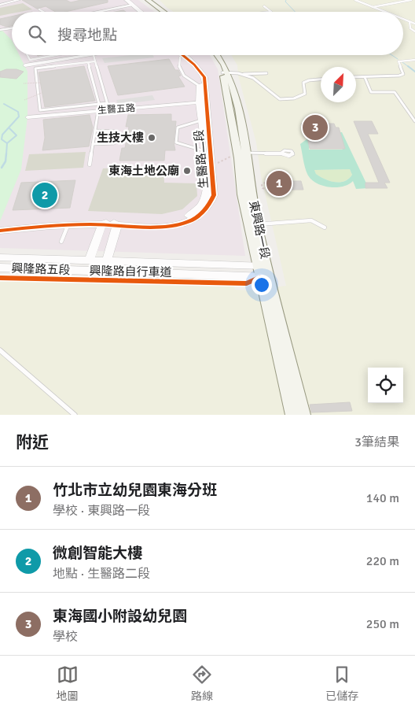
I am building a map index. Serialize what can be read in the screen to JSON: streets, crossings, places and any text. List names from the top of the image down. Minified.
{"streets":{"main road":["東興路一段"],"street":["生醫五路","生醫路二段","興隆路五段"],"cycle path":["興隆路自行車道"]},"crossings":[["生醫五路","生醫路二段"],["東興路一段","興隆路五段"]],"places":["生技大樓","東海土地公廟"],"north":"top right","page":{"search":"搜尋地點","pins":["3","1","2"],"heading":["附近","3筆結果"],"list":[{"mark":"1","name":"竹北市立幼兒園東海分班","note":"學校 · 東興路一段","value":"140 m"},{"mark":"2","name":"微創智能大樓","note":"地點 · 生醫路二段","value":"220 m"},{"mark":"3","name":"東海國小附設幼兒園","note":"學校","value":"250 m"}],"nav":["地圖","路線","已儲存"]}}
